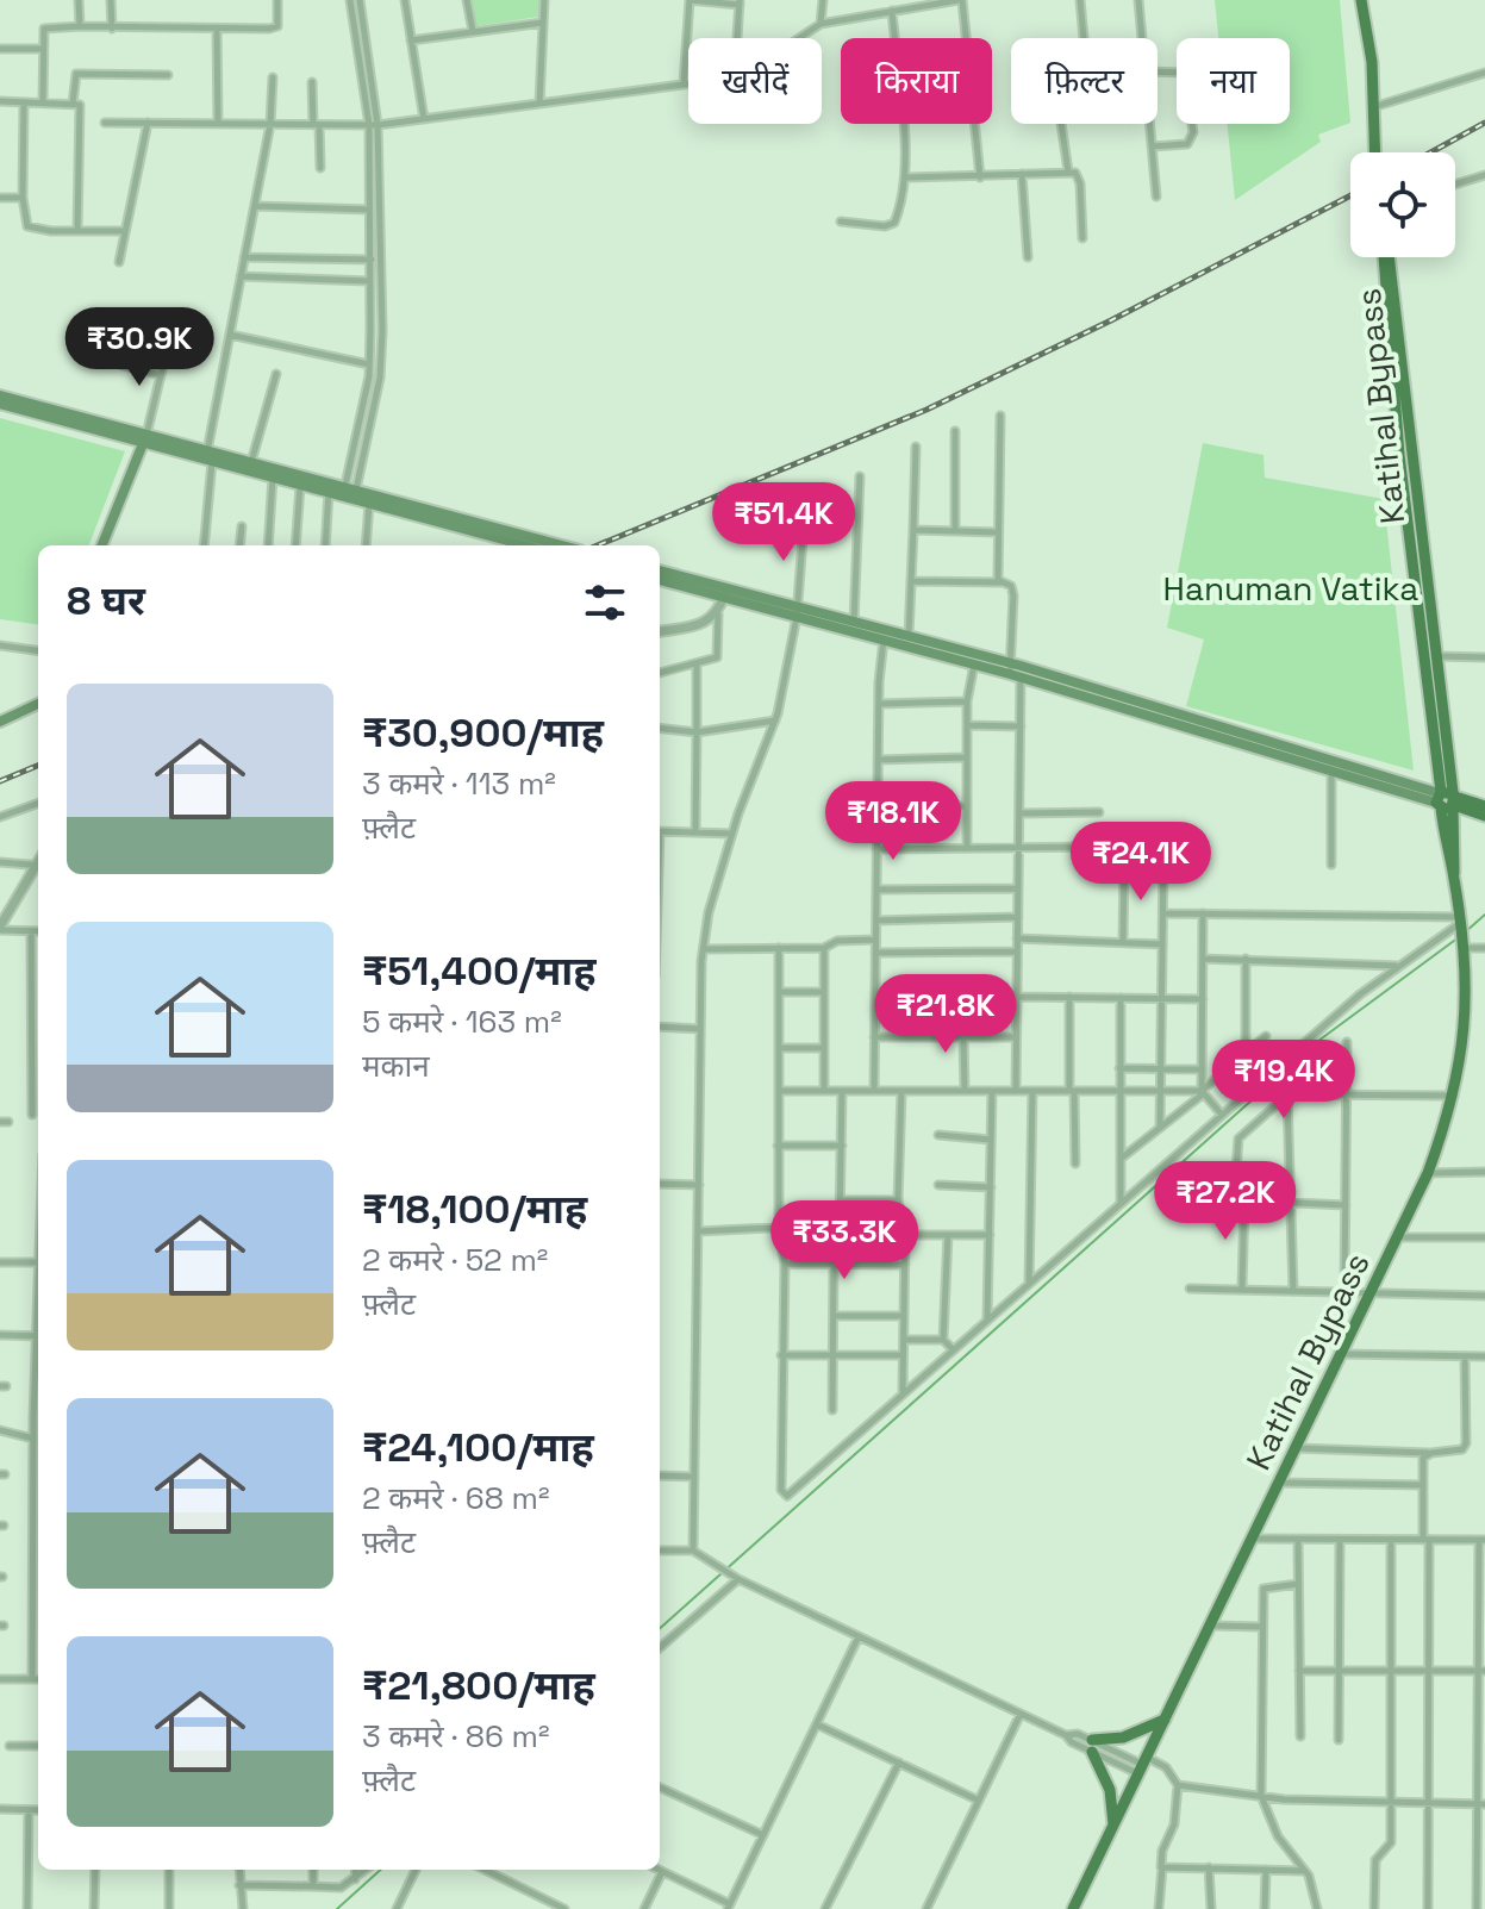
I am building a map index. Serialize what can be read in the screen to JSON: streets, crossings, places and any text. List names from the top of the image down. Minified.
{"streets":{"main road":["Katihal Bypass"]},"parks":["Hanuman Vatika"],"page":{"chip":["खरीदें","किराया","फ़िल्टर","नया"],"price":["₹30.9K","₹51.4K","₹18.1K","₹24.1K","₹21.8K","₹19.4K","₹27.2K","₹33.3K"],"heading":"8 घर","list":[{"name":"₹30,900/माह","note":"3 कमरे · 113 m² · फ़्लैट"},{"name":"₹51,400/माह","note":"5 कमरे · 163 m² · मकान"},{"name":"₹18,100/माह","note":"2 कमरे · 52 m² · फ़्लैट"},{"name":"₹24,100/माह","note":"2 कमरे · 68 m² · फ़्लैट"},{"name":"₹21,800/माह","note":"3 कमरे · 86 m² · फ़्लैट"}]}}
